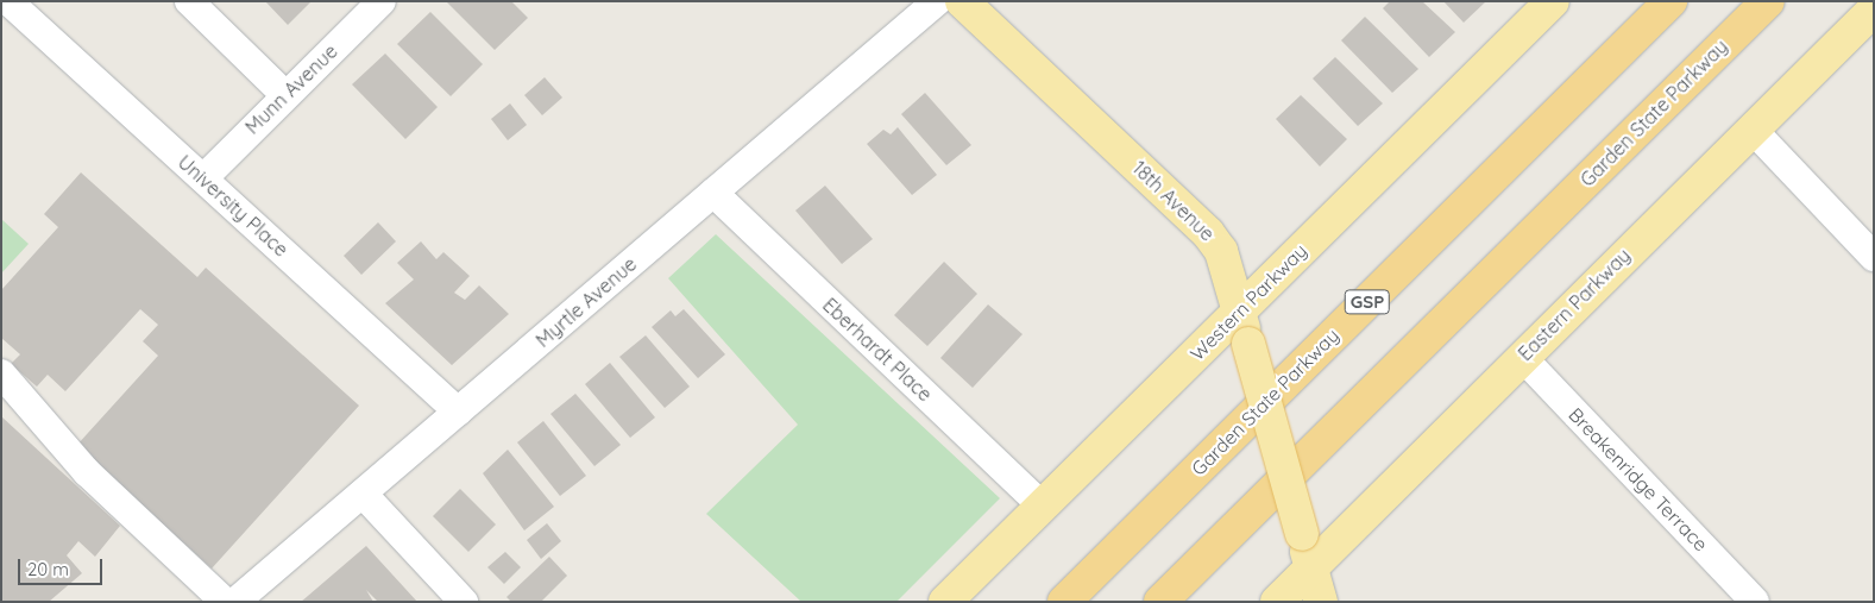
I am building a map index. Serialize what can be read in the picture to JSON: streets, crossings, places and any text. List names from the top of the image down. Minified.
{"streets":{"highway":["Garden State Parkway","GSP"],"main road":["18th Avenue","Western Parkway","Eastern Parkway"],"street":["Munn Avenue","University Place","Myrtle Avenue","Eberhardt Place","Breakenridge Terrace"]},"crossings":[["Munn Avenue","University Place"],["18th Avenue","Western Parkway"],["18th Avenue","Eastern Parkway"],["University Place","Myrtle Avenue"],["Myrtle Avenue","Eberhardt Place"],["Western Parkway","Eberhardt Place"],["Eastern Parkway","Breakenridge Terrace"]],"scale_bar":"20 m"}
